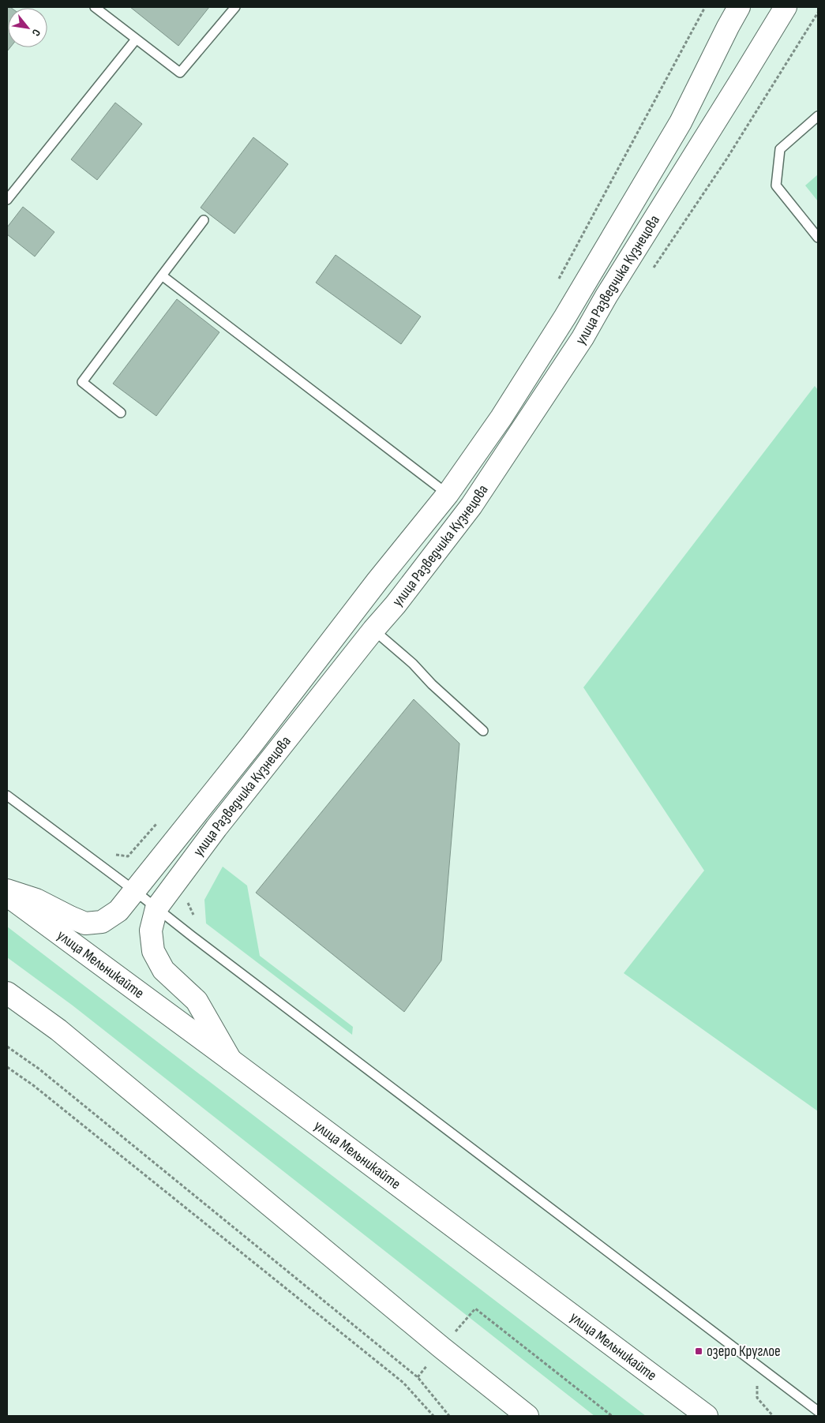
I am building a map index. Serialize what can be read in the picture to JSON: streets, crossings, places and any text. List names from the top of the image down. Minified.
{"streets":{"main road":["улица Разведчика Кузнецова","улица Мельникайте"]},"crossings":[["улица Разведчика Кузнецова","улица Мельникайте"]],"places":{"transit":["озеро Круглое"]},"north":"bottom right"}
